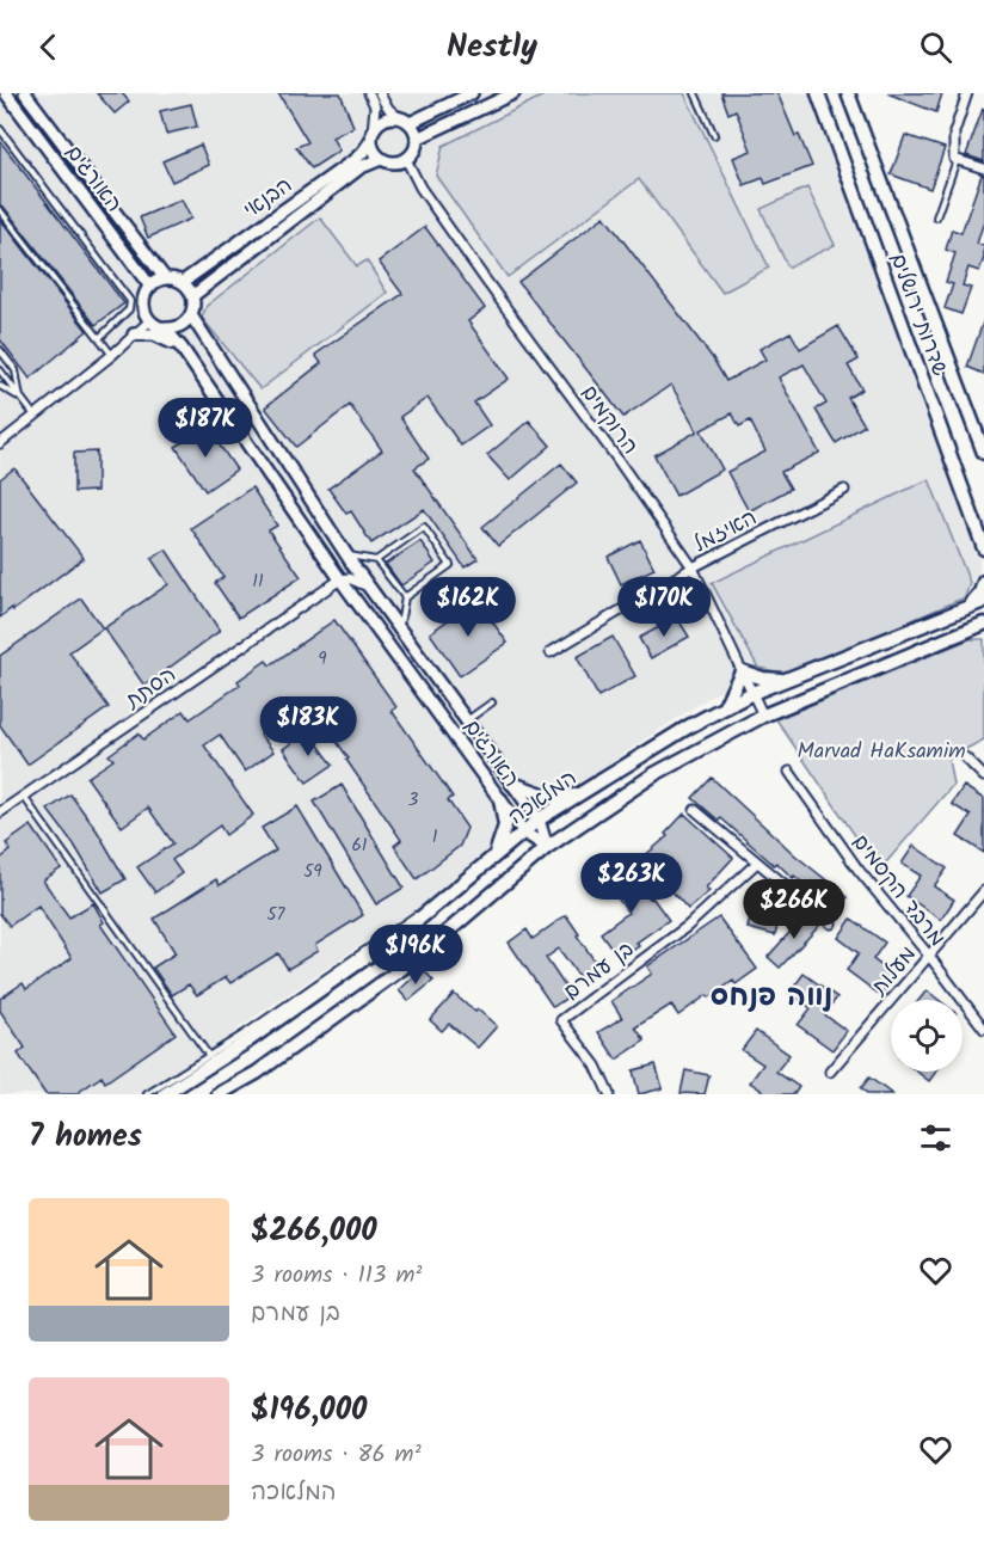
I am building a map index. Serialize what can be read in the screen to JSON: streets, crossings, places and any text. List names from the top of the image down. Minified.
{"streets":{"main road":["שדרות ירושלים","המלאכה"],"street":["האורגים","הבנאי","הרוקמים","האיזמל","הסתת","מרבד הקסמים","בן עמרם","מעלות"]},"crossings":[["האורגים","הבנאי"],["האורגים","הסתת"],["האורגים","המלאכה"],["הבנאי","הרוקמים"],["הרוקמים","האיזמל"],["הרוקמים","המלאכה"],["מרבד הקסמים","מעלות"]],"districts":["נווה פנחס"],"parks":["Marvad HaKsamim"],"house_numbers":["11","9","3","1","61","59","57"],"page":{"header":"Nestly","price":["$187K","$162K","$170K","$183K","$263K","$266K","$196K"],"heading":"7 homes","list":[{"name":"$266,000","note":"3 rooms · 113 m² · בן עמרם"},{"name":"$196,000","note":"3 rooms · 86 m² · המלאכה"}]}}
